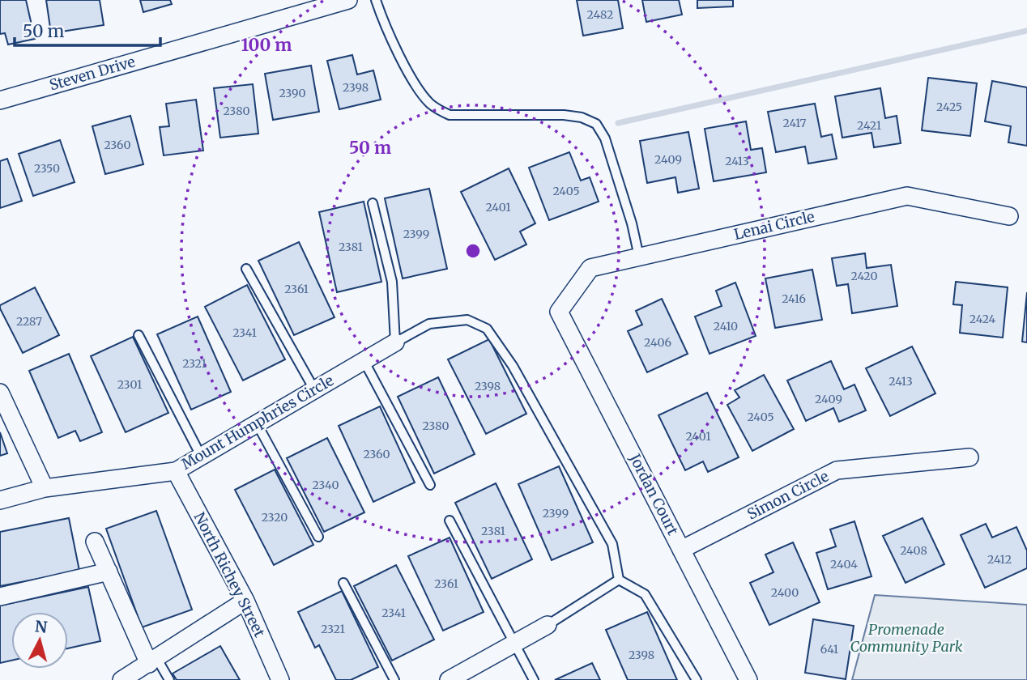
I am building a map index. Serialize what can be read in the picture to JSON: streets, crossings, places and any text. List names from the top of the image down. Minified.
{"streets":{"street":["Steven Drive","Lenai Circle","Mount Humphries Circle","Jordan Court","Simon Circle","North Richey Street"]},"crossings":[["Lenai Circle","Jordan Court"],["Mount Humphries Circle","North Richey Street"],["Jordan Court","Simon Circle"]],"parks":["Promenade Community Park"],"house_numbers":["2482","2398","2390","2425","2380","2417","2421","2360","2409","2413","2350","2405","2401","2399","2381","2420","2361","2416","2424","2287","2410","2341","2406","2321","2413","2301","2398","2409","2405","2380","2401","2360","2340","2399","2320","2381","2408","2412","2404","2361","2400","2341","2321","641","2398"],"scale_bar":"50 m","north":"top","rings":["100 m","50 m"]}
